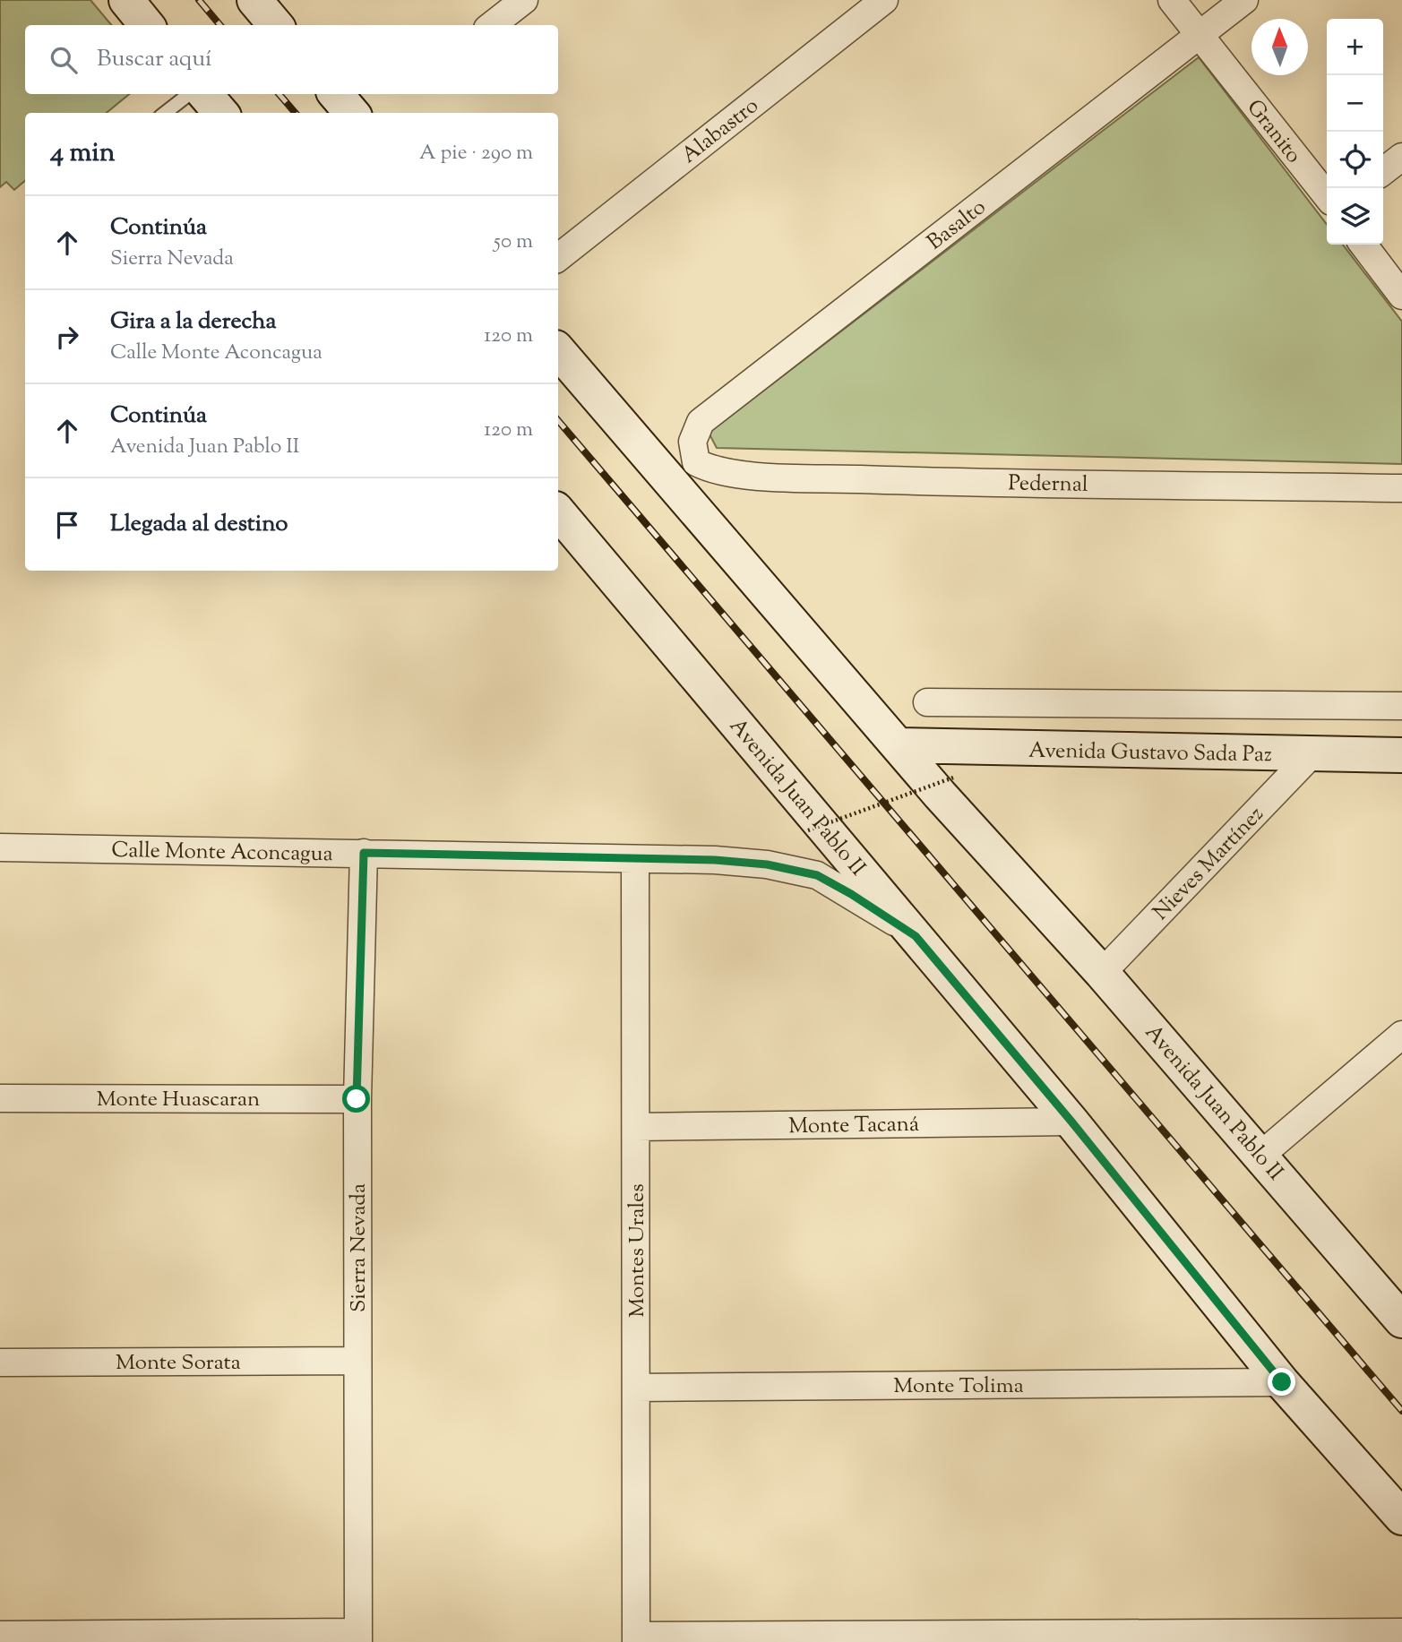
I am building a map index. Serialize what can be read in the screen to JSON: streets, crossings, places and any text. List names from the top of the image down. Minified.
{"streets":{"main road":["Avenida Gustavo Sada Paz","Avenida Juan Pablo II"],"street":["Alabastro","Granito","Basalto","Pedernal","Calle Monte Aconcagua","Nieves Martínez","Monte Huascaran","Monte Tacaná","Sierra Nevada","Montes Urales","Monte Sorata","Monte Tolima"]},"crossings":[["Granito","Basalto"],["Basalto","Pedernal"],["Avenida Gustavo Sada Paz","Avenida Juan Pablo II"],["Avenida Gustavo Sada Paz","Nieves Martínez"],["Avenida Juan Pablo II","Calle Monte Aconcagua"],["Avenida Juan Pablo II","Nieves Martínez"],["Avenida Juan Pablo II","Monte Tacaná"],["Avenida Juan Pablo II","Monte Tolima"],["Calle Monte Aconcagua","Sierra Nevada"],["Calle Monte Aconcagua","Montes Urales"],["Monte Huascaran","Sierra Nevada"],["Monte Tacaná","Montes Urales"],["Sierra Nevada","Monte Sorata"],["Montes Urales","Monte Tolima"]],"north":"top","page":{"map_buttons":["+","−"],"search":"Buscar aquí","heading":["4 min","A pie · 290 m"],"list":[["Continúa","Sierra Nevada","50 m"],["Gira a la derecha","Calle Monte Aconcagua","120 m"],["Continúa","Avenida Juan Pablo II","120 m"],"Llegada al destino"]}}
